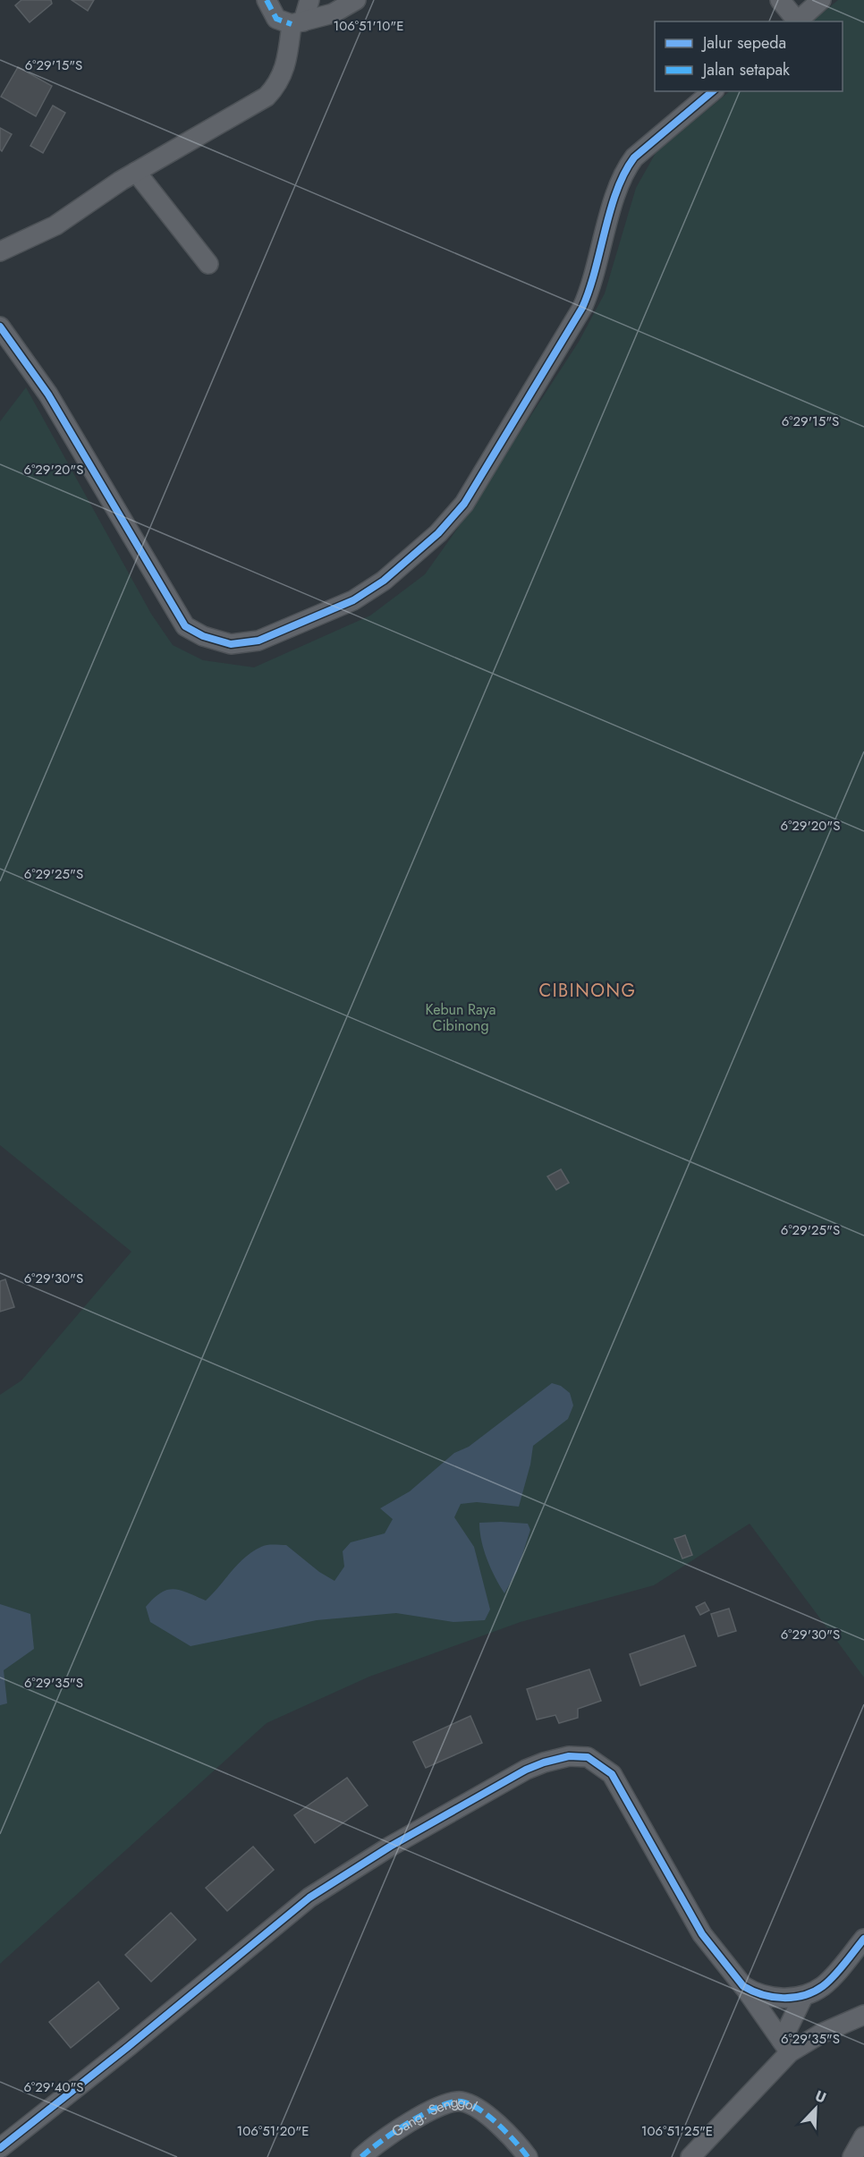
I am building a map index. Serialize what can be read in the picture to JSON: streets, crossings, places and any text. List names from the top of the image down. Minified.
{"streets":{"street":["Gang. Senggol"]},"districts":["CIBINONG"],"parks":["Kebun Raya Cibinong"],"legend":["Jalur sepeda","Jalan setapak"],"north":"top right","coordinates":["106°51'10\"E","6°29'15\"S","6°29'20\"S","6°29'25\"S","6°29'30\"S","6°29'35\"S","6°29'40\"S","106°51'20\"E","106°51'25\"E"]}
